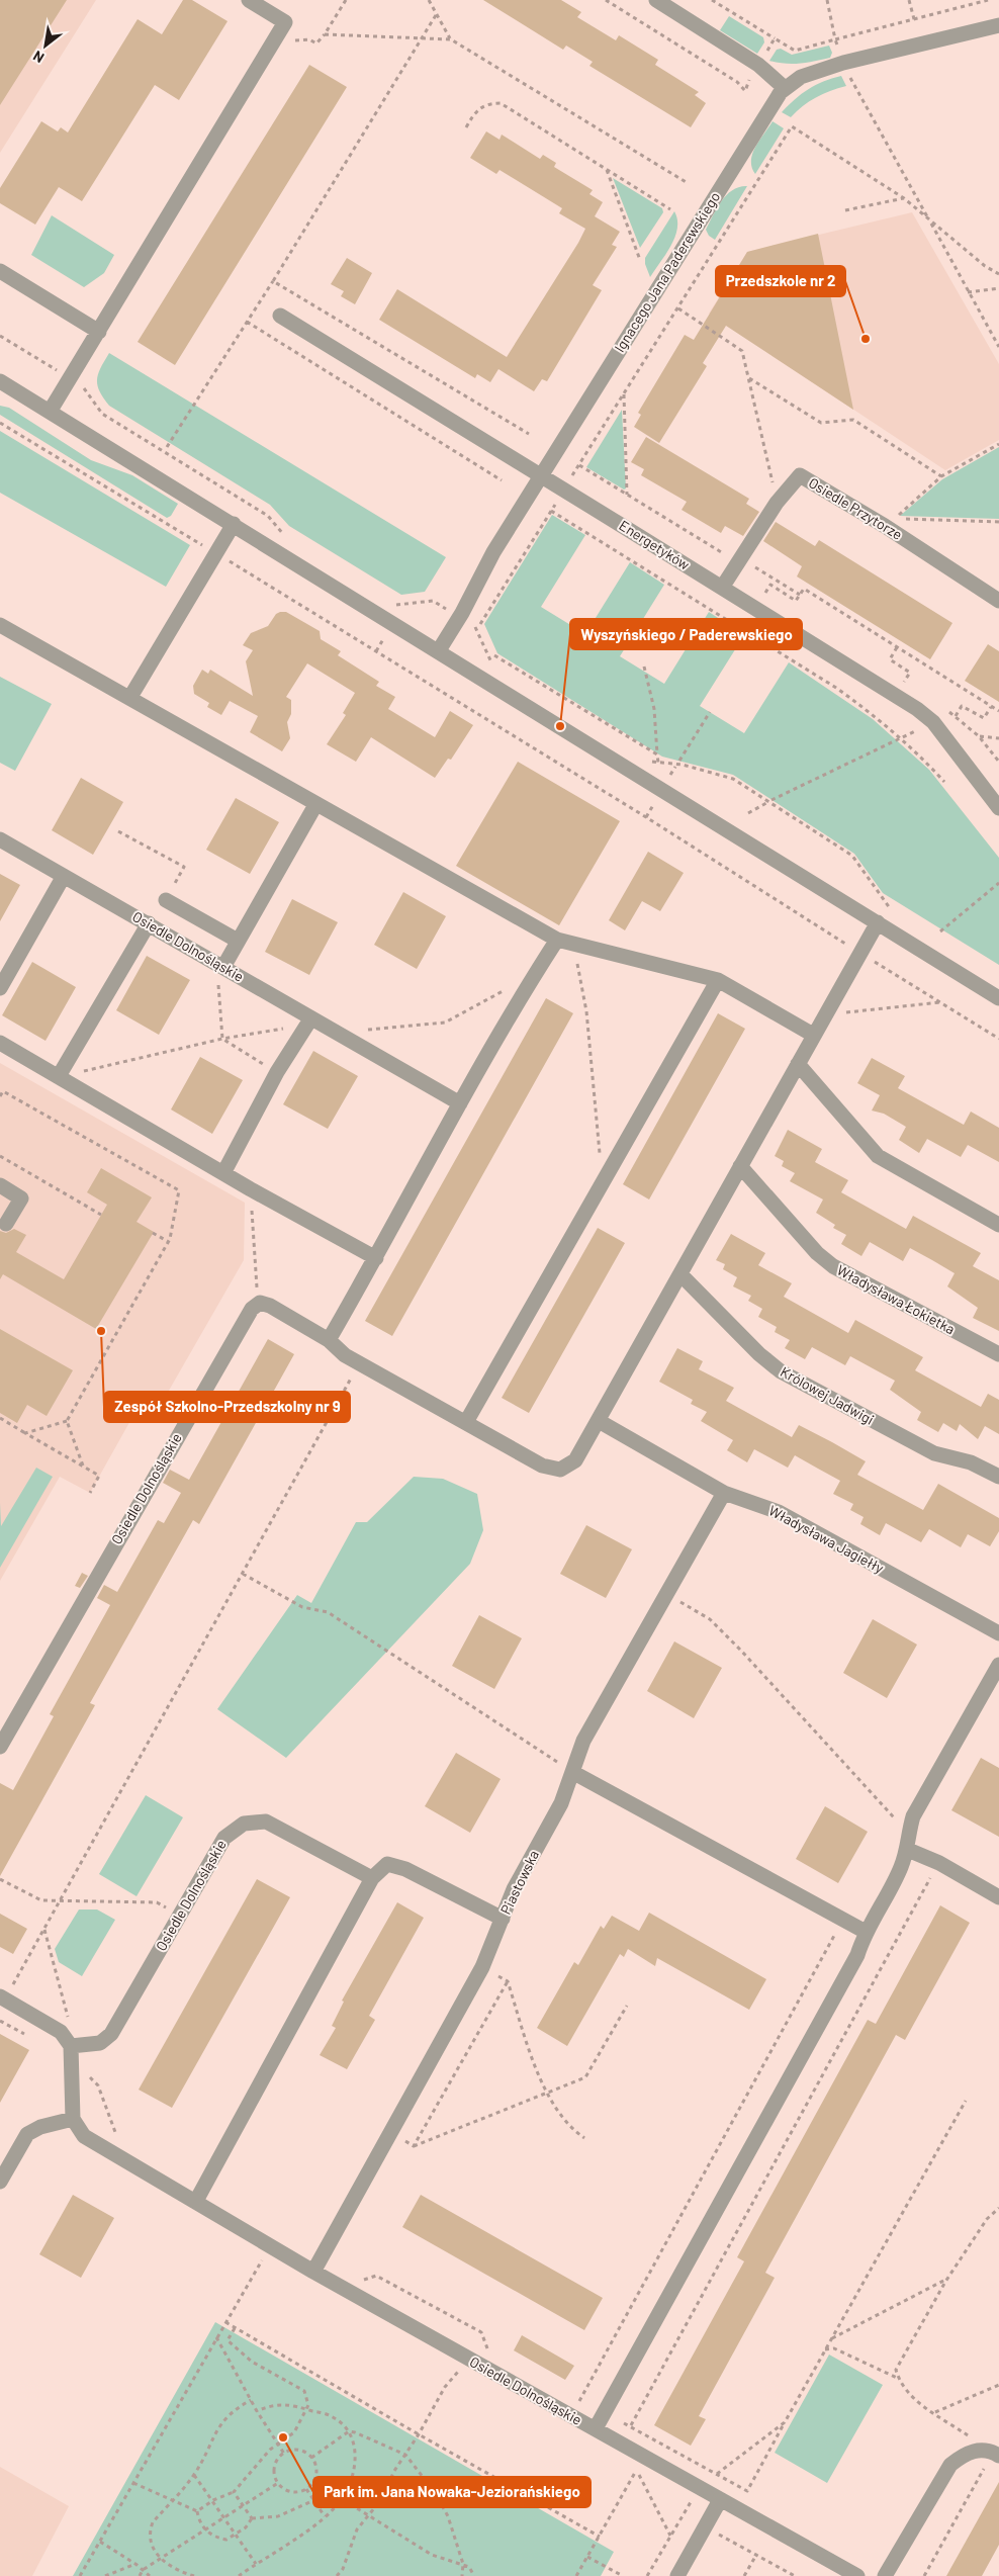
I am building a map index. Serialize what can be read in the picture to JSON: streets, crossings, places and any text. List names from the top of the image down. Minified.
{"streets":{"street":["Ignacego Jana Paderewskiego","Osiedle Przytorze","Energetyków","Osiedle Dolnośląskie","Władysława Łokietka","Królowej Jadwigi","Władysława Jagiełły","Piastowska"]},"crossings":[["Ignacego Jana Paderewskiego","Energetyków"],["Osiedle Przytorze","Energetyków"],["Osiedle Dolnośląskie","Piastowska"],["Władysława Jagiełły","Piastowska"]],"places":["Przedszkole nr 2","Wyszyńskiego / Paderewskiego","Zespół Szkolno-Przedszkolny nr 9","Park im. Jana Nowaka-Jeziorańskiego"],"north":"bottom left"}
